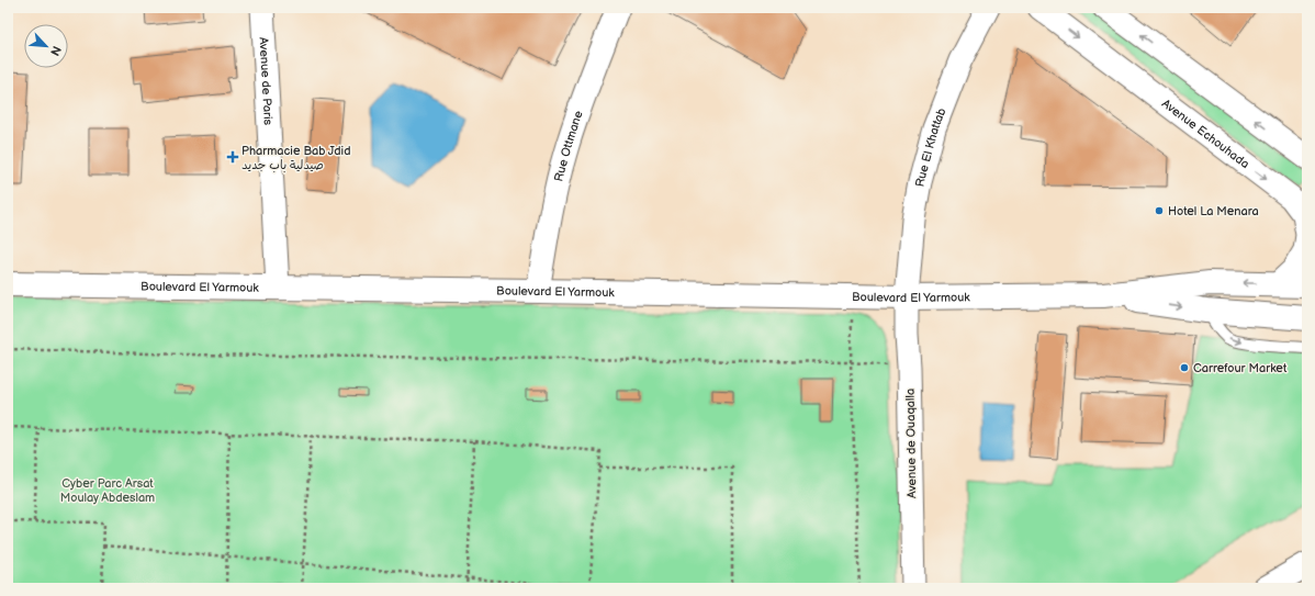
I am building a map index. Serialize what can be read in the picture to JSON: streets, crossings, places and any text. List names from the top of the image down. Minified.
{"streets":{"main road":["Boulevard El Yarmouk"],"street":["Avenue de Paris","Avenue Echouhada","Rue Ottmane","Rue El Khattab","Avenue de Ouaqalla"]},"crossings":[["Avenue de Paris","Boulevard El Yarmouk"],["Avenue Echouhada","Boulevard El Yarmouk"],["Rue Ottmane","Boulevard El Yarmouk"],["Rue El Khattab","Boulevard El Yarmouk"],["Rue El Khattab","Avenue de Ouaqalla"],["Boulevard El Yarmouk","Avenue de Ouaqalla"]],"parks":["Cyber Parc Arsat Moulay Abdeslam"],"places":{"health":["Pharmacie Bab Jdid صيدلية باب جديد"],"other":["Hotel La Menara","Carrefour Market"]},"north":"bottom right"}
